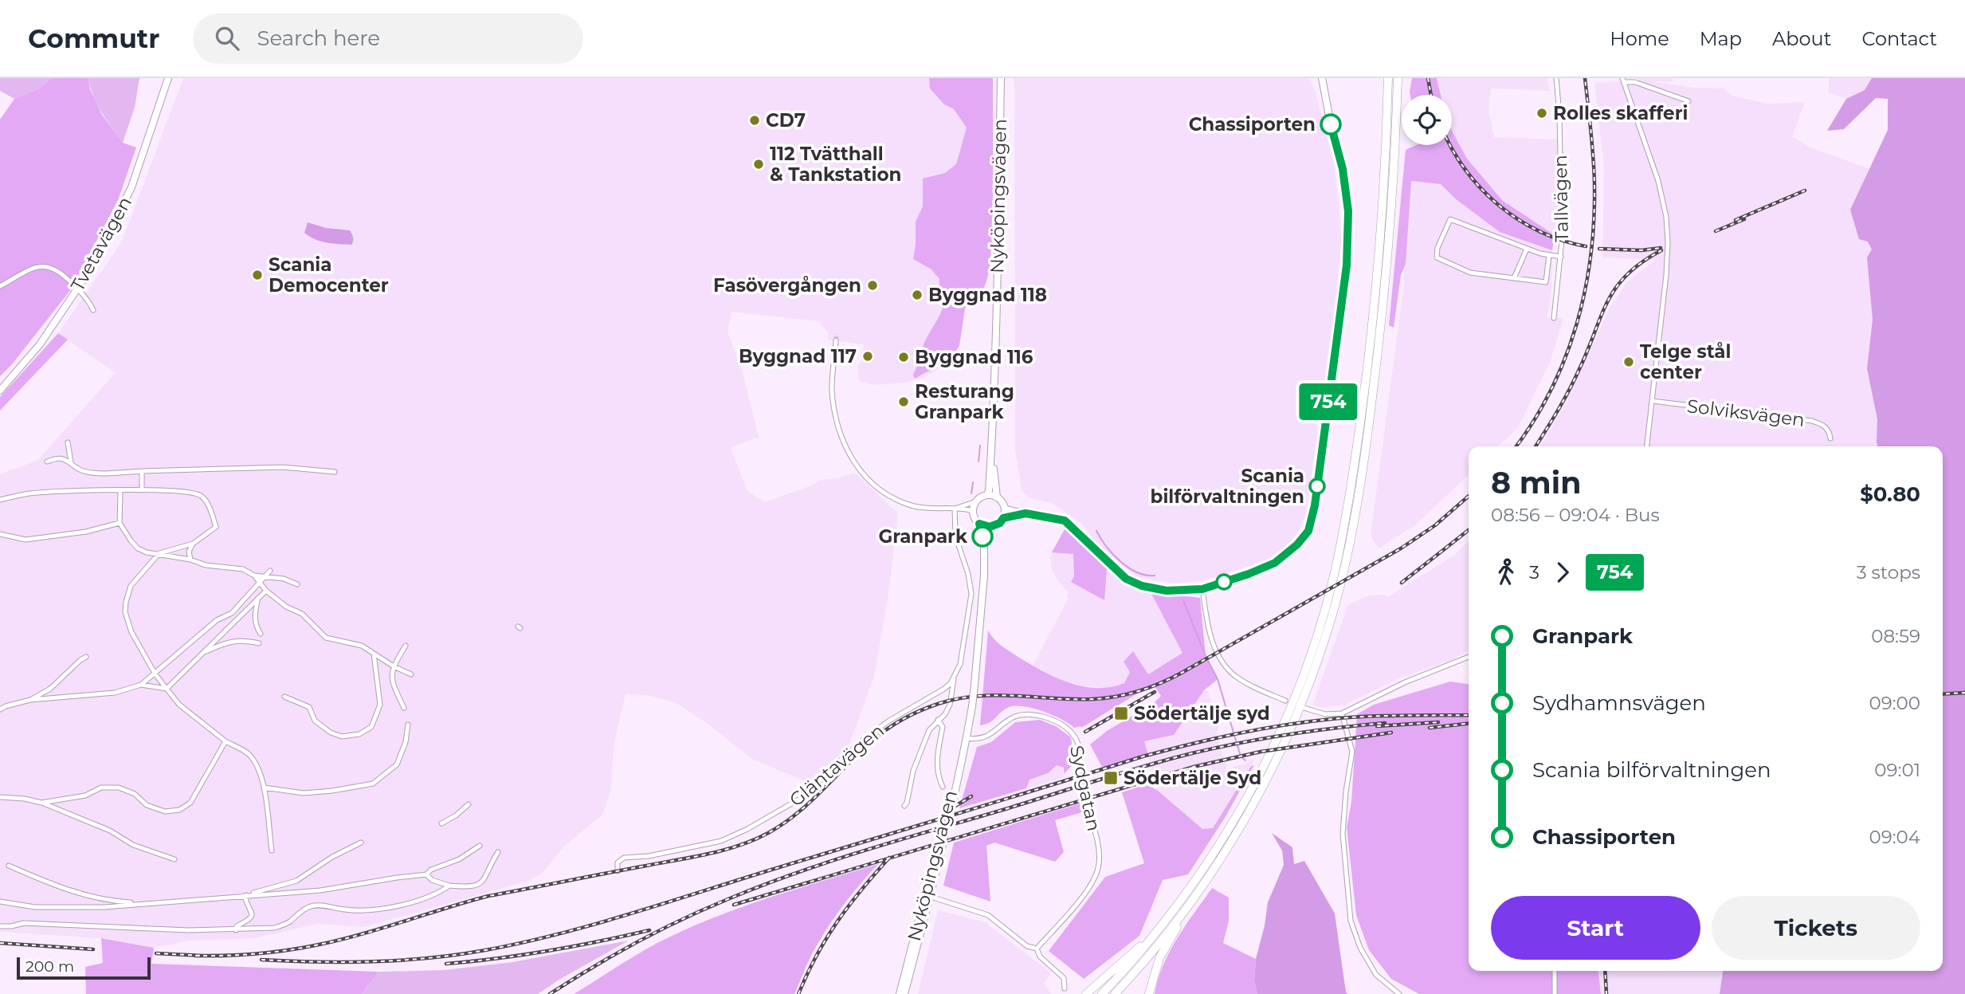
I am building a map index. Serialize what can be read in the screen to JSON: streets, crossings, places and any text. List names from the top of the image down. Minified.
{"streets":{"main road":["Nyköpingsvägen","Tvetavägen"],"street":["Tallvägen","Solviksvägen","Gläntavägen","Sydgatan"]},"crossings":[["Nyköpingsvägen","Sydgatan"]],"places":{"other":["Rolles skafferi","CD7","Chassiporten","112 Tvätthall & Tankstation","Scania Democenter","Fasövergången","Byggnad 118","Byggnad 117","Byggnad 116","Telge stål center","Resturang Granpark","Scania bilförvaltningen","Granpark"],"transit":["Södertälje syd","Södertälje Syd"]},"lines":["bus line 754"],"scale_bar":"200 m","page":{"header":"Commutr","search":"Search here","nav":["Home","Map","About","Contact"],"on_map":"754","heading":["8 min","08:56 – 09:04 · Bus","$0.80"],"legs":["3","754","3 stops"],"list":[{"name":"Granpark","value":"08:59"},{"name":"Sydhamnsvägen","value":"09:00"},{"name":"Scania bilförvaltningen","value":"09:01"},{"name":"Chassiporten","value":"09:04"}],"buttons":["Start","Tickets"],"scale":"200 m"}}
